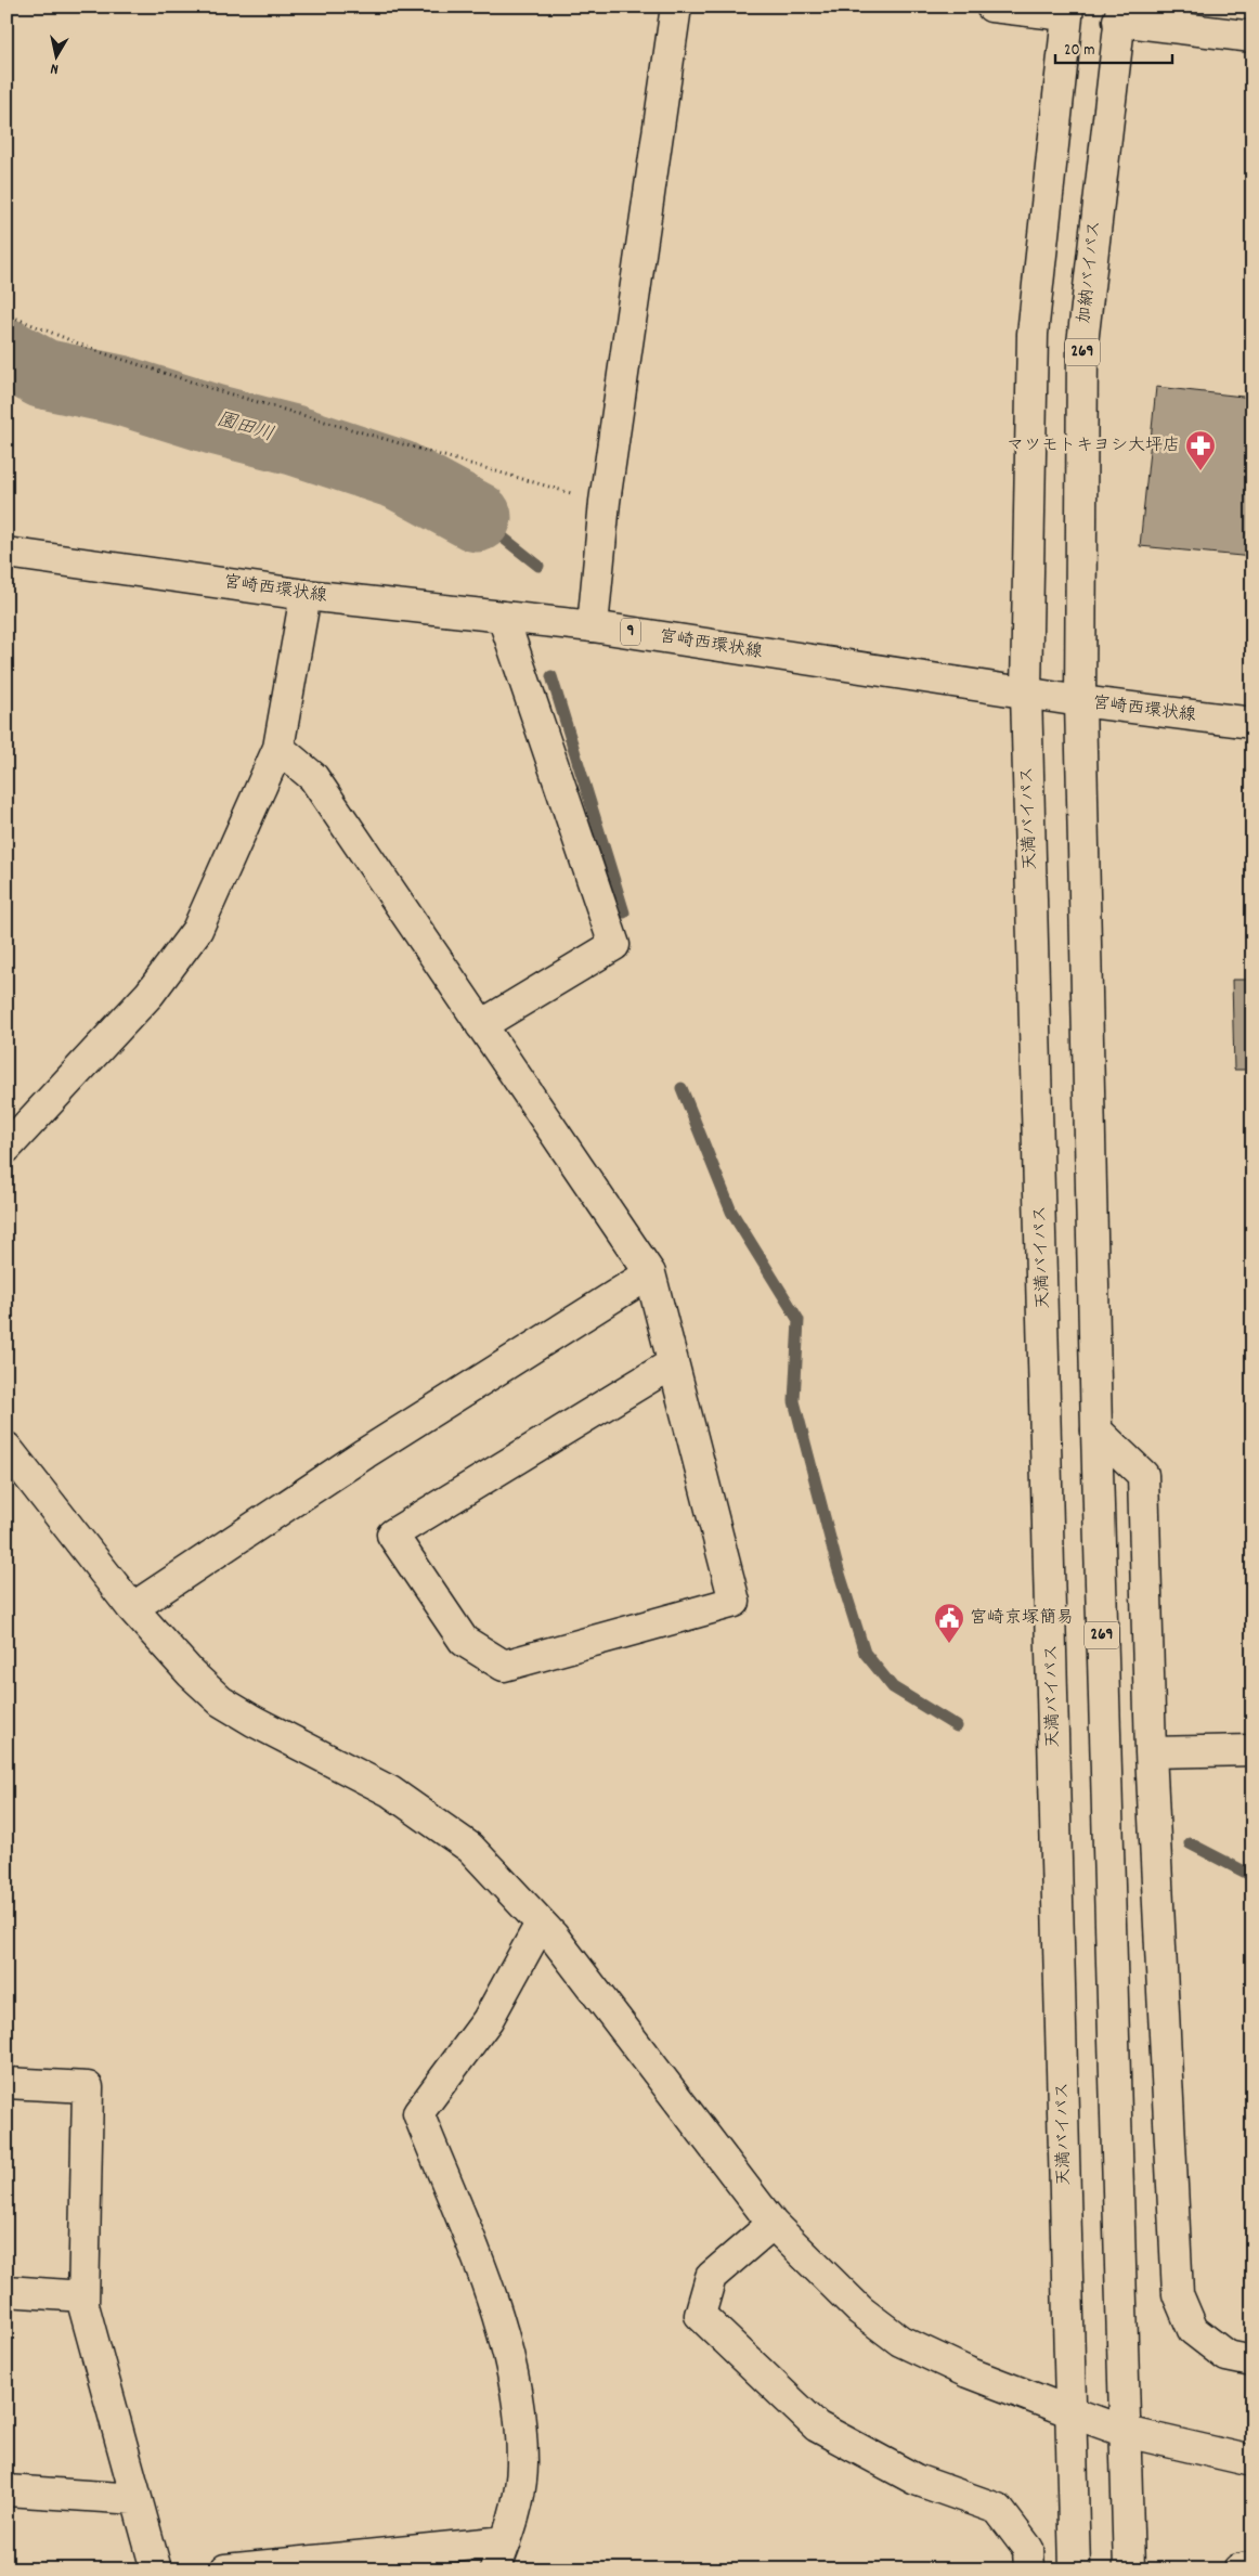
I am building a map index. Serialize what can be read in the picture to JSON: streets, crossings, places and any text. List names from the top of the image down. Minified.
{"streets":{"main road":["加納バイパス","269","宮崎西環状線","9","天満バイパス"]},"crossings":[["加納バイパス","269"],["加納バイパス","宮崎西環状線"],["269","宮崎西環状線"],["宮崎西環状線","天満バイパス"]],"water":["園田川"],"places":{"pharmacy":["マツモトキヨシ大坪店"],"public building":["宮崎京塚簡易"]},"scale_bar":"20 m","north":"bottom"}
